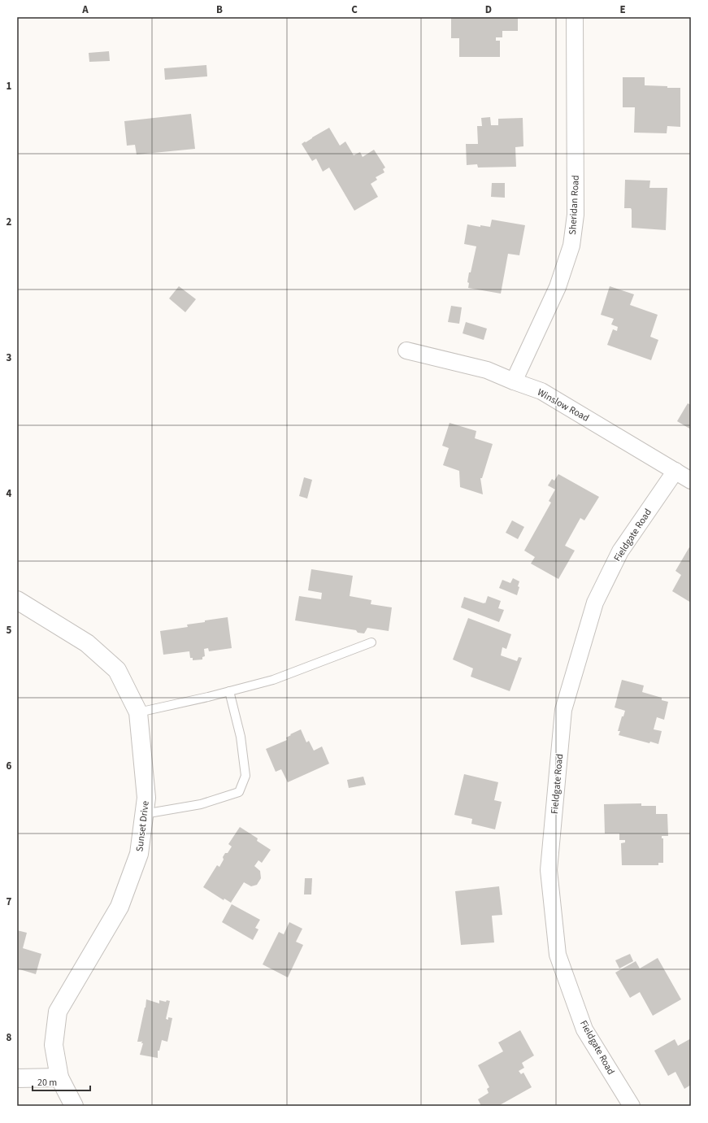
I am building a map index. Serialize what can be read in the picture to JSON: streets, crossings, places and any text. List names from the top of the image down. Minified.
{"streets":{"main road":["Sunset Drive"],"street":["Sheridan Road","Winslow Road","Fieldgate Road"]},"crossings":[["Sheridan Road","Winslow Road"],["Winslow Road","Fieldgate Road"]],"scale_bar":"20 m","grid":{"columns":["A","B","C","D","E"],"rows":["1","2","3","4","5","6","7","8"]}}
